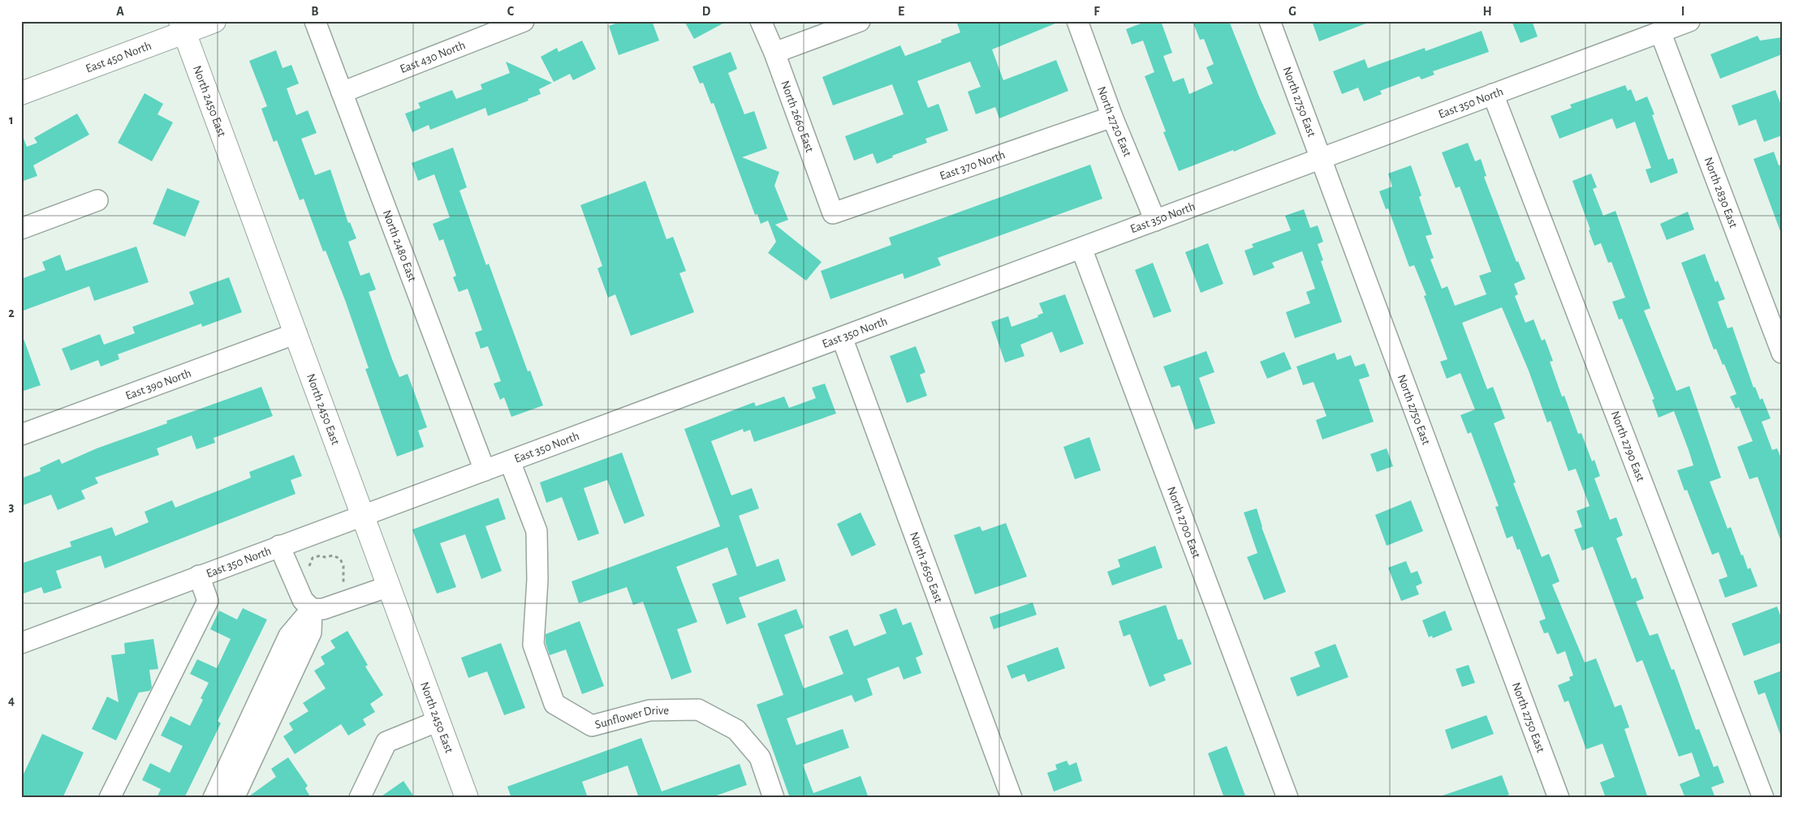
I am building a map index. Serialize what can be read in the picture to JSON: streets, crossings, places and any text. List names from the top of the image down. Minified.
{"streets":{"street":["East 450 North","East 430 North","North 2450 East","North 2750 East","East 350 North","North 2660 East","North 2720 East","East 370 North","North 2830 East","North 2480 East","East 390 North","North 2790 East","North 2700 East","North 2650 East","Sunflower Drive"]},"crossings":[["East 450 North","North 2450 East"],["East 430 North","North 2480 East"],["North 2450 East","East 350 North"],["North 2450 East","East 390 North"],["North 2750 East","East 350 North"],["East 350 North","North 2720 East"],["East 350 North","North 2830 East"],["East 350 North","North 2480 East"],["East 350 North","North 2790 East"],["East 350 North","North 2700 East"],["East 350 North","North 2650 East"],["East 350 North","Sunflower Drive"],["North 2660 East","East 370 North"],["North 2720 East","East 370 North"]],"grid":{"columns":["A","B","C","D","E","F","G","H","I"],"rows":["1","2","3","4"]}}
